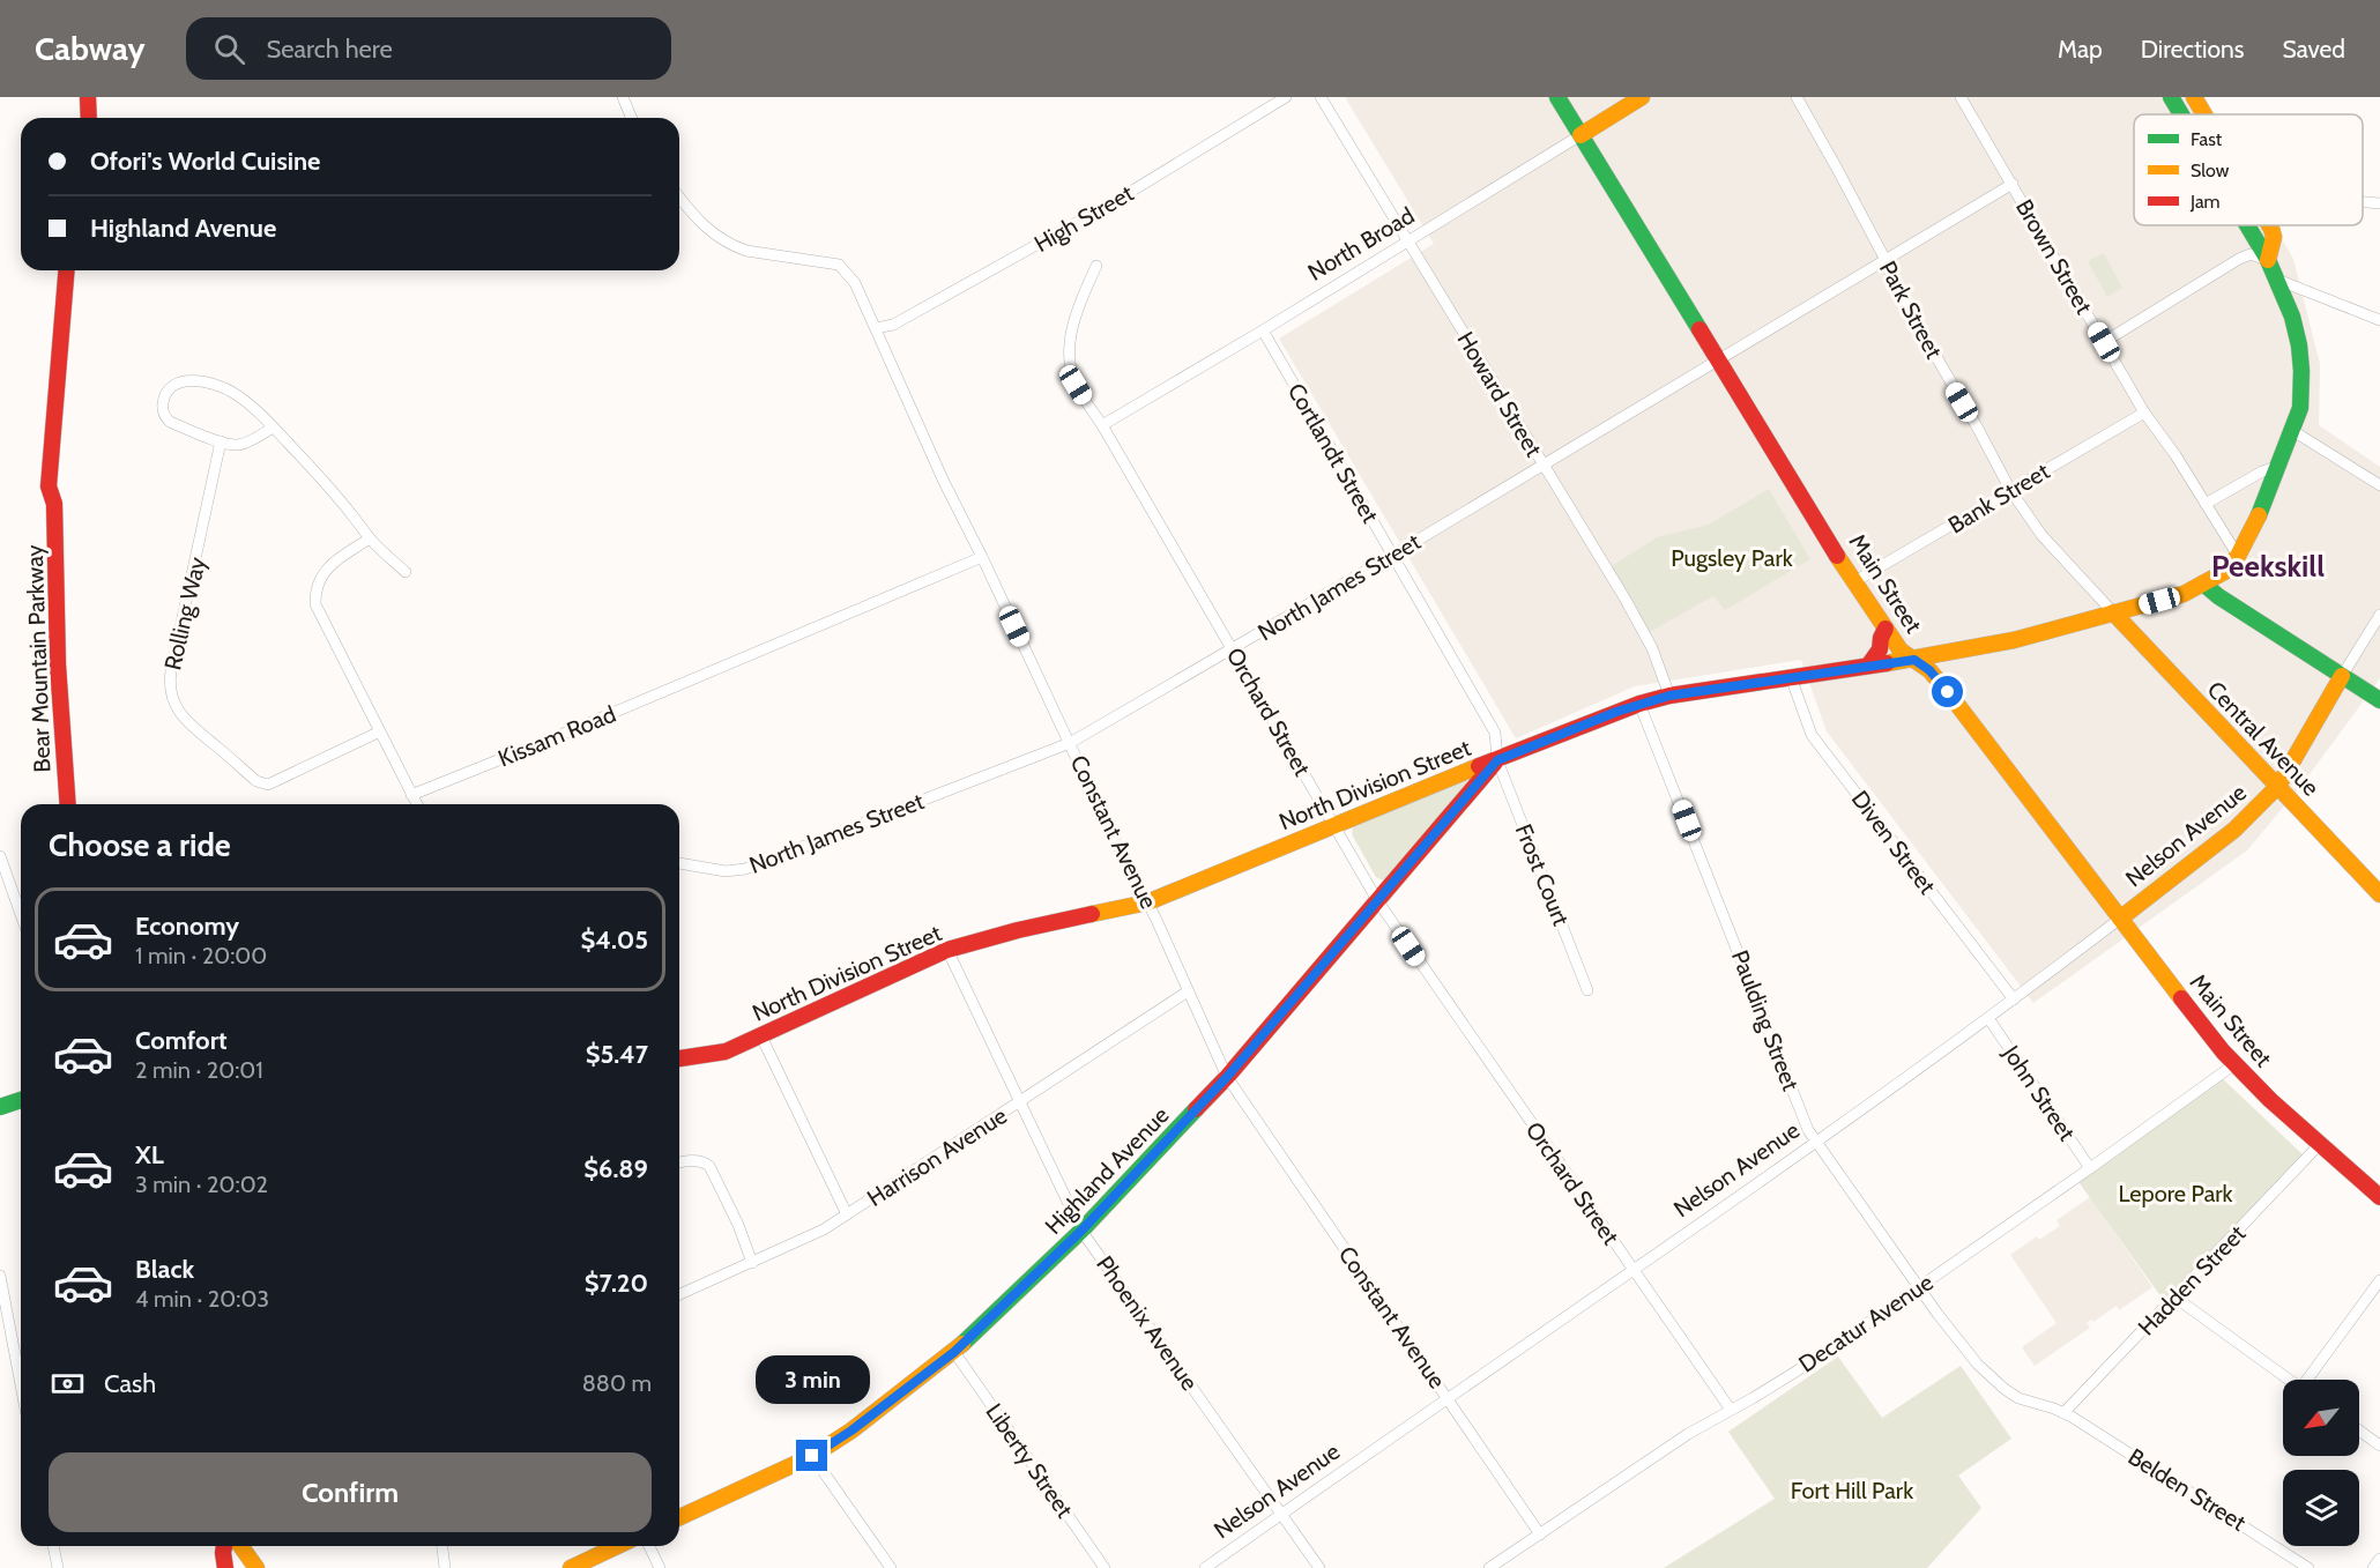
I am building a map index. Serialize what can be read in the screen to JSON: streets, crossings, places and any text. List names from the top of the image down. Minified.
{"streets":{"main road":["North Broad","Main Street","Bear Mountain Parkway","Central Avenue","North Division Street","Nelson Avenue","Highland Avenue"],"street":["High Street","Brown Street","Park Street","Howard Street","Cortlandt Street","Bank Street","North James Street","Rolling Way","Orchard Street","Kissam Road","Constant Avenue","Diven Street","Frost Court","Paulding Street","John Street","Harrison Avenue","Hadden Street","Phoenix Avenue","Decatur Avenue","Liberty Street","Belden Street"]},"crossings":[["High Street","Constant Avenue"],["North Broad","Howard Street"],["North Broad","Cortlandt Street"],["North Broad","Main Street"],["North Broad","Orchard Street"],["Brown Street","Bank Street"],["Brown Street","North James Street"],["Brown Street","North Division Street"],["Park Street","Bank Street"],["Park Street","North James Street"],["Park Street","Central Avenue"],["Park Street","North Division Street"],["Howard Street","North James Street"],["Howard Street","North Division Street"],["Cortlandt Street","North James Street"],["Cortlandt Street","North Division Street"],["Cortlandt Street","Frost Court"],["Cortlandt Street","Highland Avenue"],["Bank Street","Main Street"],["Main Street","North James Street"],["Main Street","North Division Street"],["Main Street","Nelson Avenue"],["Main Street","Hadden Street"],["Main Street","Decatur Avenue"],["North James Street","Orchard Street"],["North James Street","Constant Avenue"],["Orchard Street","North Division Street"],["Orchard Street","Nelson Avenue"],["Orchard Street","Highland Avenue"],["Orchard Street","Decatur Avenue"],["Kissam Road","Constant Avenue"],["Central Avenue","North Division Street"],["Central Avenue","Nelson Avenue"],["North Division Street","Constant Avenue"],["North Division Street","Diven Street"],["North Division Street","Frost Court"],["North Division Street","Paulding Street"],["North Division Street","Highland Avenue"],["North Division Street","Phoenix Avenue"],["Constant Avenue","Nelson Avenue"],["Constant Avenue","Harrison Avenue"],["Constant Avenue","Highland Avenue"],["Constant Avenue","Decatur Avenue"],["Nelson Avenue","Diven Street"],["Nelson Avenue","Paulding Street"],["Nelson Avenue","John Street"],["Nelson Avenue","Phoenix Avenue"],["Frost Court","Highland Avenue"],["Paulding Street","Hadden Street"],["Paulding Street","Decatur Avenue"],["Paulding Street","Belden Street"],["John Street","Decatur Avenue"],["Harrison Avenue","Phoenix Avenue"],["Highland Avenue","Phoenix Avenue"],["Highland Avenue","Liberty Street"],["Hadden Street","Belden Street"]],"districts":["Peekskill"],"parks":["Pugsley Park","Lepore Park","Fort Hill Park"],"legend":["Fast","Slow","Jam"],"north":"bottom left","page":{"header":"Cabway","search":"Search here","nav":["Map","Directions","Saved"],"banner":["Ofori's World Cuisine","Highland Avenue"],"heading":"Choose a ride","list":[{"name":"Economy","note":"1 min · 20:00","value":"$4.05"},{"name":"Comfort","note":"2 min · 20:01","value":"$5.47"},{"name":"XL","note":"3 min · 20:02","value":"$6.89"},{"name":"Black","note":"4 min · 20:03","value":"$7.20"}],"pay":["Cash","880 m"],"bubble":"3 min","buttons":"Confirm"}}
